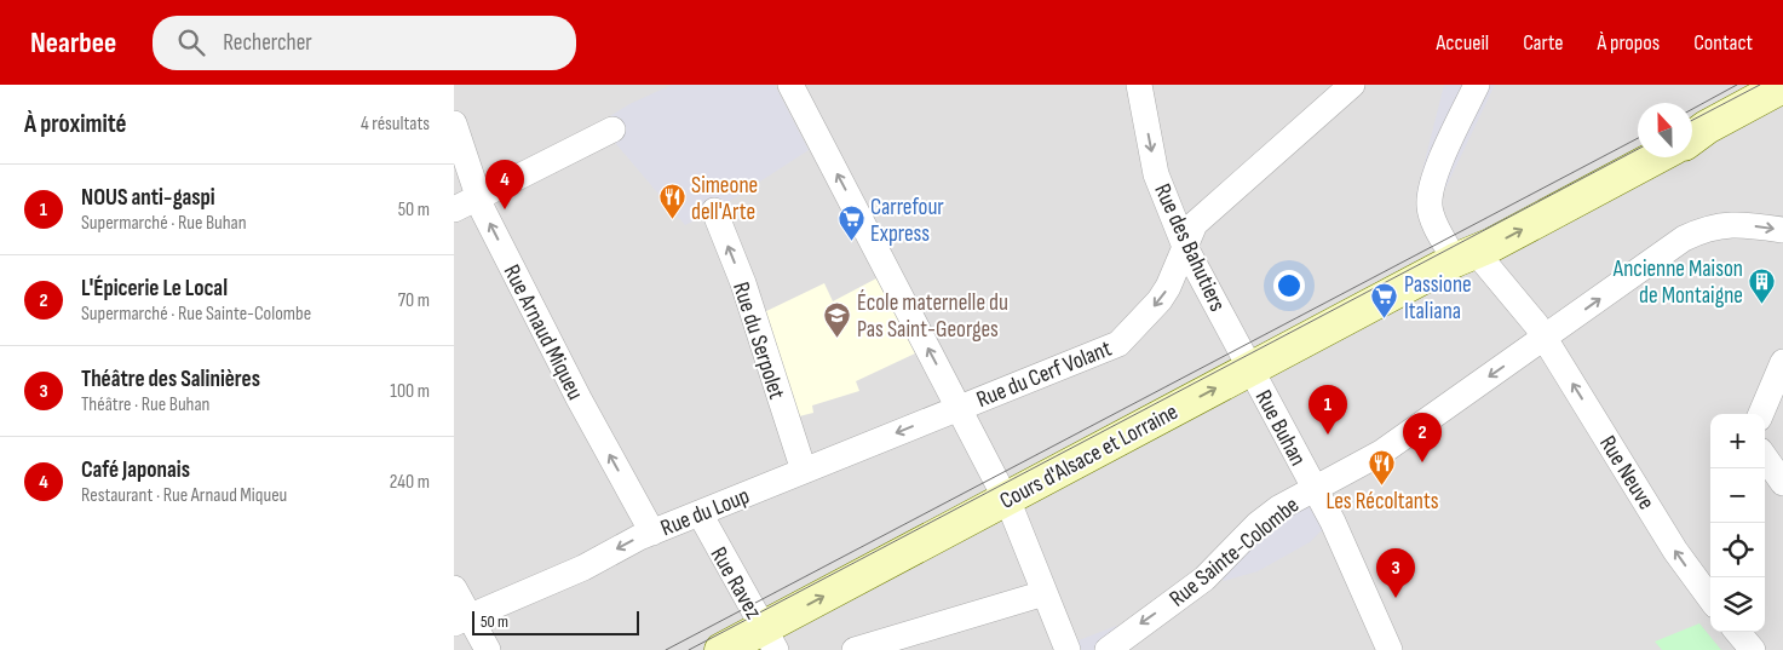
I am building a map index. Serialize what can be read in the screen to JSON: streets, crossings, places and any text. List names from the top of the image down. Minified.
{"streets":{"street":["Rue des Bahutiers","Rue Arnaud Miqueu","Rue du Serpolet","Rue du Cerf Volant","Rue Buhan","Cours d'Alsace et Lorraine","Rue Neuve","Rue du Loup","Rue Sainte-Colombe","Rue Ravez"]},"crossings":[["Rue des Bahutiers","Rue du Cerf Volant"],["Rue des Bahutiers","Rue Buhan"],["Rue des Bahutiers","Cours d'Alsace et Lorraine"],["Rue Arnaud Miqueu","Rue du Loup"],["Rue du Serpolet","Rue du Loup"],["Rue du Cerf Volant","Rue du Loup"],["Rue Buhan","Cours d'Alsace et Lorraine"],["Rue Buhan","Rue Sainte-Colombe"],["Cours d'Alsace et Lorraine","Rue Neuve"],["Cours d'Alsace et Lorraine","Rue Ravez"],["Rue Neuve","Rue Sainte-Colombe"],["Rue du Loup","Rue Ravez"]],"one_way":["Rue des Bahutiers","Rue Arnaud Miqueu","Rue du Cerf Volant","Cours d'Alsace et Lorraine","Rue Neuve"],"places":{"restaurant":["Simeone dell'Arte","Les Récoltants"],"supermarket":["Carrefour Express","Passione Italiana"],"building":["Ancienne Maison de Montaigne"],"school or university":["École maternelle du Pas Saint-Georges"]},"scale_bar":"50 m","north":"top","page":{"header":"Nearbee","search":"Rechercher","nav":["Accueil","Carte","À propos","Contact"],"heading":["À proximité","4 résultats"],"pins":["4","1","2","3"],"list":[{"mark":"1","name":"NOUS anti-gaspi","note":"Supermarché · Rue Buhan","value":"50 m"},{"mark":"2","name":"L'Épicerie Le Local","note":"Supermarché · Rue Sainte-Colombe","value":"70 m"},{"mark":"3","name":"Théâtre des Salinières","note":"Théâtre · Rue Buhan","value":"100 m"},{"mark":"4","name":"Café Japonais","note":"Restaurant · Rue Arnaud Miqueu","value":"240 m"}],"map_buttons":["+","−"],"scale":"50 m"}}
